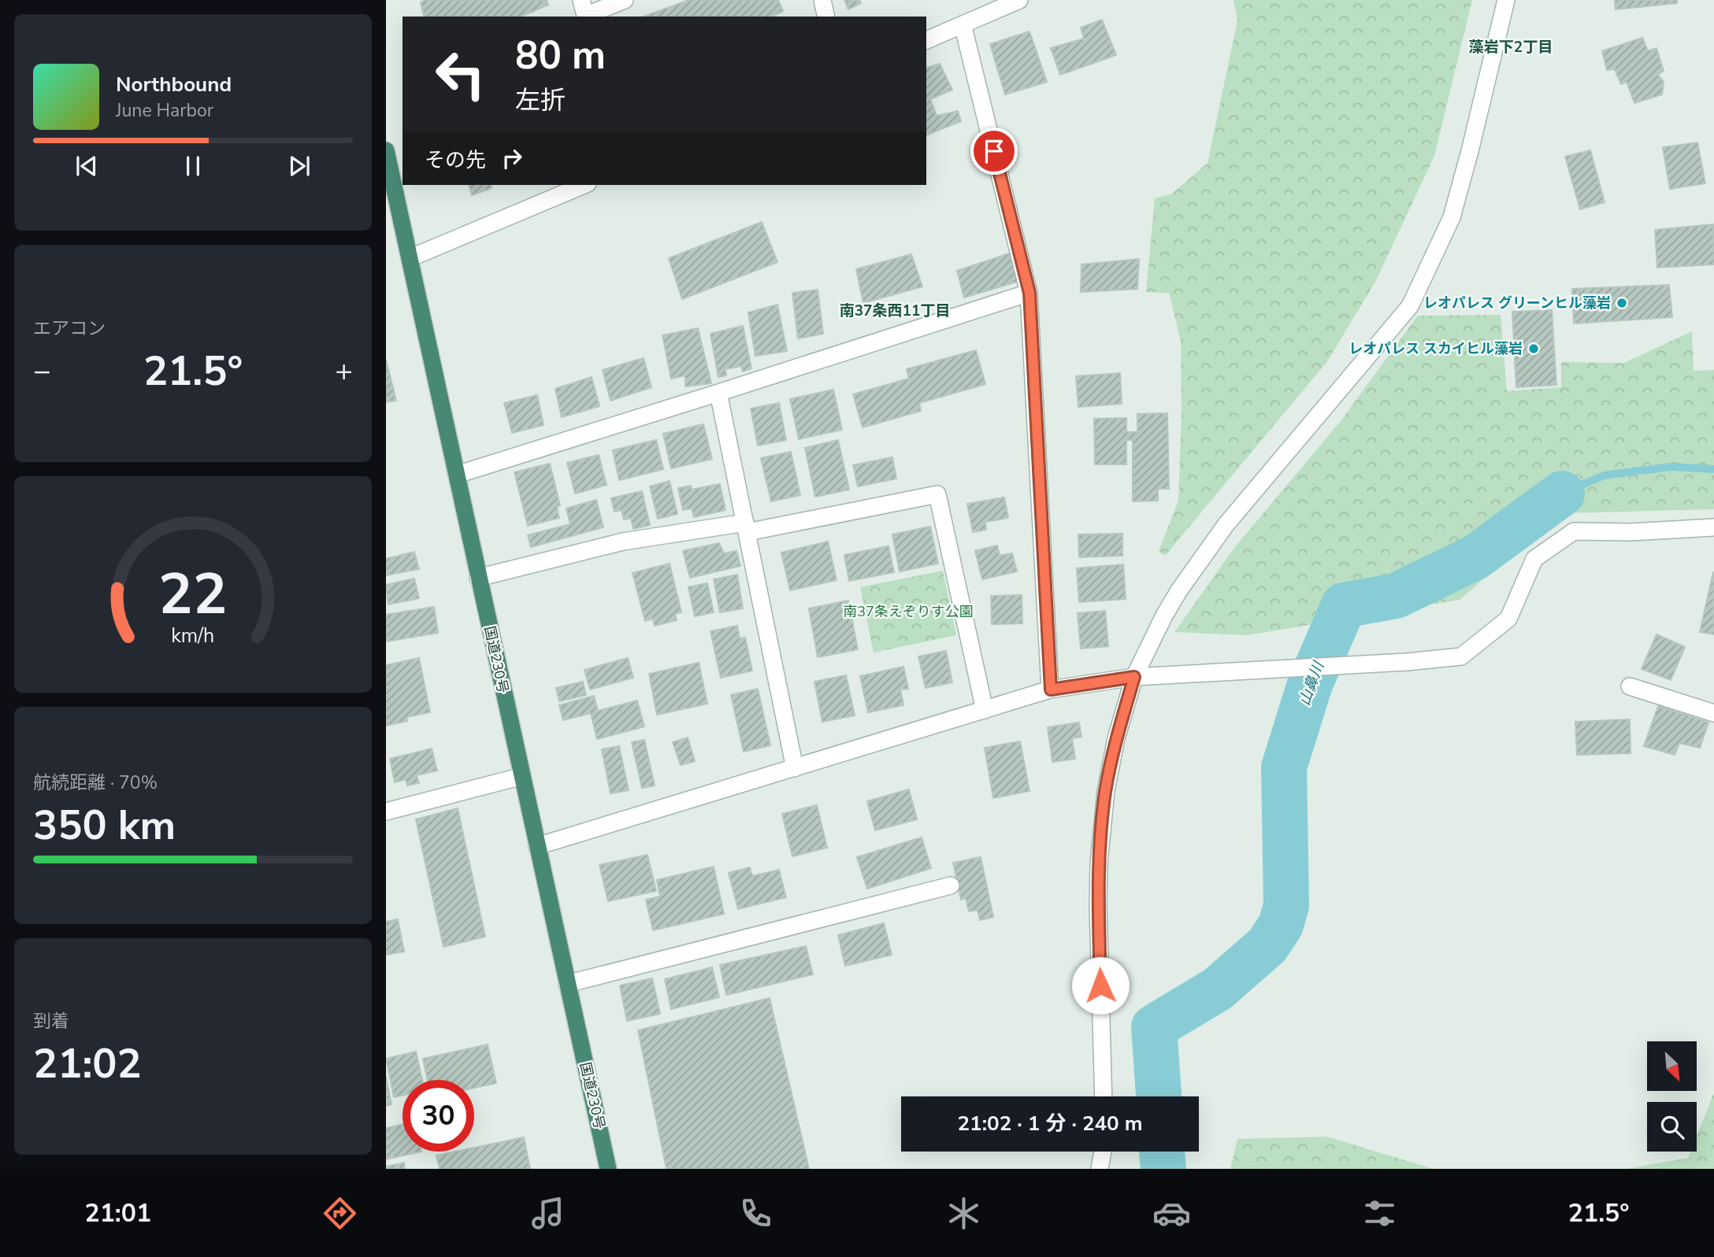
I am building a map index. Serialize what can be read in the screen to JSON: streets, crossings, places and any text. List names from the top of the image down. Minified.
{"streets":{"highway":["国道230号"]},"districts":["藻岩下2丁目","南37条西11丁目"],"water":["山鼻川"],"parks":["南37条えぞりす公園"],"places":["レオパレス グリーンヒル藻岩","レオパレス スカイヒル藻岩"],"north":"bottom right","page":{"turn":["80 m","左折"],"song":["Northbound","June Harbor"],"then":"その先","tile":["エアコン",["航続距離 · 70%","350 km"],["到着","21:02"]],"heat":["−","21.5°","+"],"limit":"30","trip":"21:02 · 1 分 · 240 m","tabs":["21:01","21.5°"],"gauge":["22","km/h"]}}
